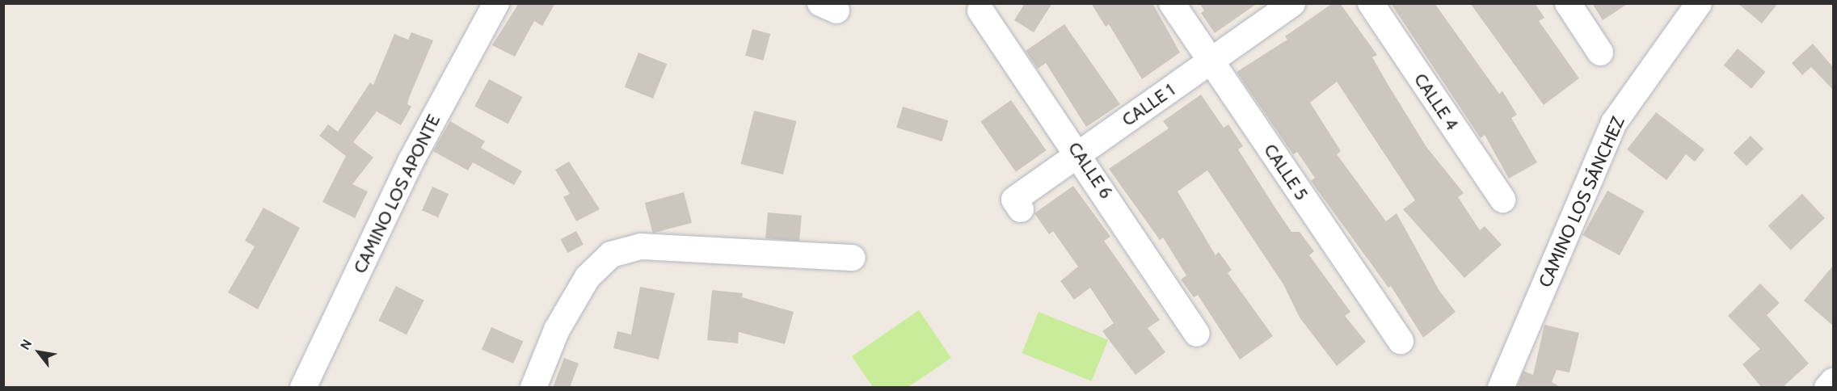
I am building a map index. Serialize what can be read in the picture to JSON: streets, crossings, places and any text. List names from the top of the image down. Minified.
{"streets":{"street":["CALLE 4","CALLE 1","CALLE 6","CALLE 5","CAMINO LOS APONTE","CAMINO LOS SÁNCHEZ"]},"crossings":[["CALLE 1","CALLE 6"],["CALLE 1","CALLE 5"]],"north":"top left"}
